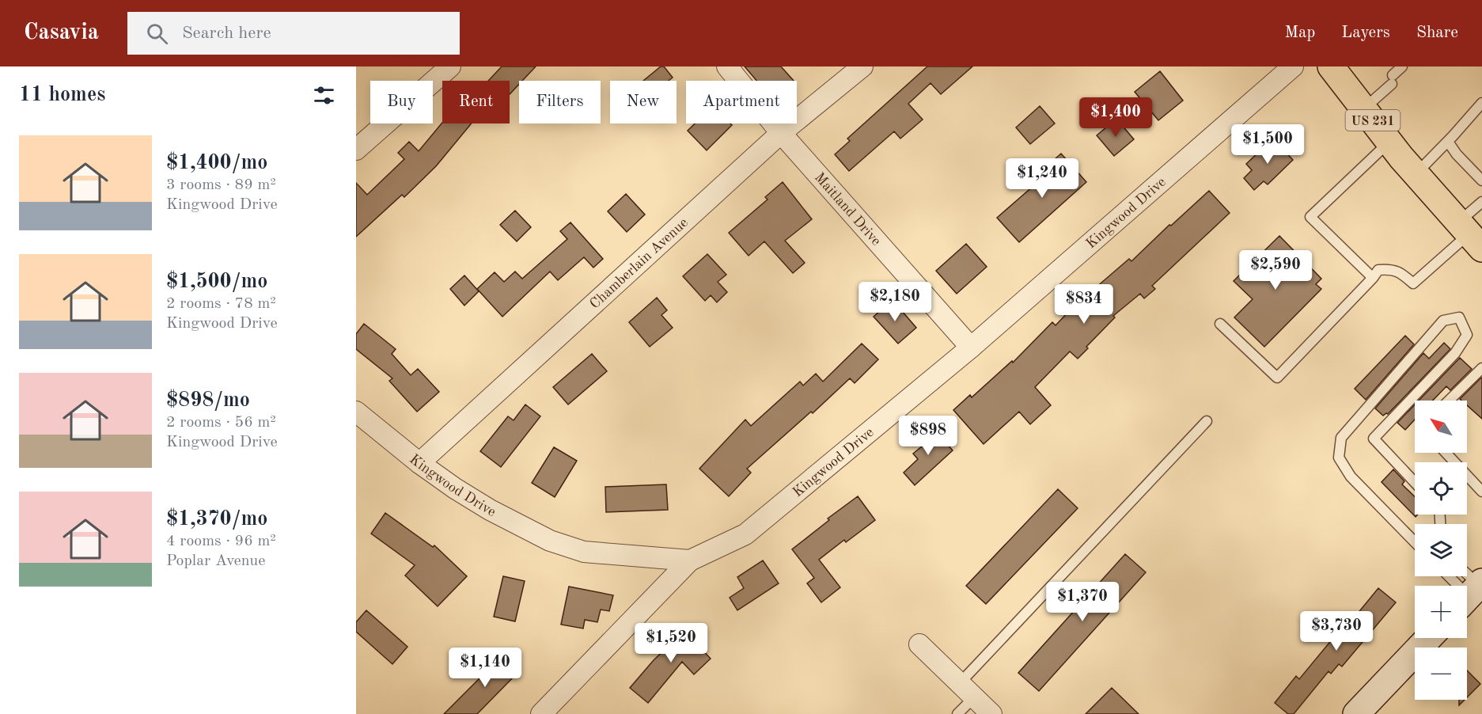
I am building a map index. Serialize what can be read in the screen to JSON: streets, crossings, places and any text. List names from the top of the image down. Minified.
{"streets":{"main road":["US 231"],"street":["Maitland Drive","Kingwood Drive","Chamberlain Avenue"]},"crossings":[["Maitland Drive","Kingwood Drive"],["Maitland Drive","Chamberlain Avenue"],["Kingwood Drive","Chamberlain Avenue"]],"north":"top left","page":{"header":"Casavia","search":"Search here","nav":["Map","Layers","Share"],"heading":"11 homes","chip":["Buy","Rent","Filters","New","Apartment"],"price":["$1,400","$1,500","$1,240","$2,590","$2,180","$834","$898","$1,370","$3,730","$1,520","$1,140"],"list":[{"name":"$1,400/mo","note":"3 rooms · 89 m² · Kingwood Drive"},{"name":"$1,500/mo","note":"2 rooms · 78 m² · Kingwood Drive"},{"name":"$898/mo","note":"2 rooms · 56 m² · Kingwood Drive"},{"name":"$1,370/mo","note":"4 rooms · 96 m² · Poplar Avenue"}],"map_buttons":["+","−"]}}
